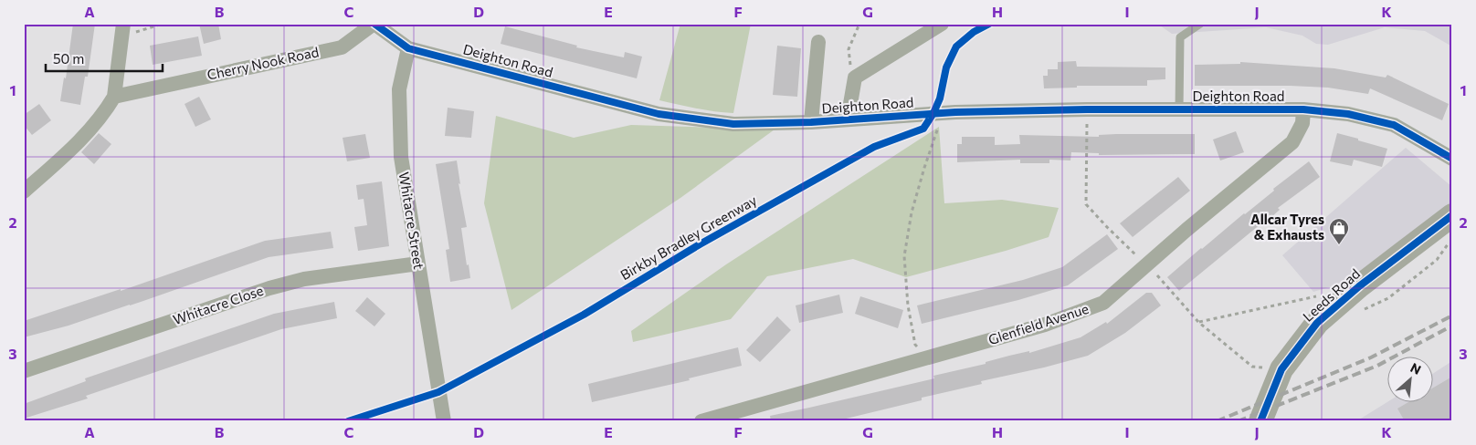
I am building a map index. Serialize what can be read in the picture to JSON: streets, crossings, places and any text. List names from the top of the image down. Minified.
{"streets":{"main road":["Leeds Road"],"street":["Deighton Road","Cherry Nook Road","Whitacre Street","Whitacre Close","Glenfield Avenue"],"cycle path":["Birkby Bradley Greenway"]},"crossings":[["Deighton Road","Cherry Nook Road"],["Deighton Road","Whitacre Street"],["Deighton Road","Glenfield Avenue"],["Whitacre Street","Whitacre Close"]],"places":{"shop":["Allcar Tyres & Exhausts"]},"scale_bar":"50 m","north":"top right","grid":{"columns":["A","B","C","D","E","F","G","H","I","J","K"],"rows":["1","2","3"]}}
